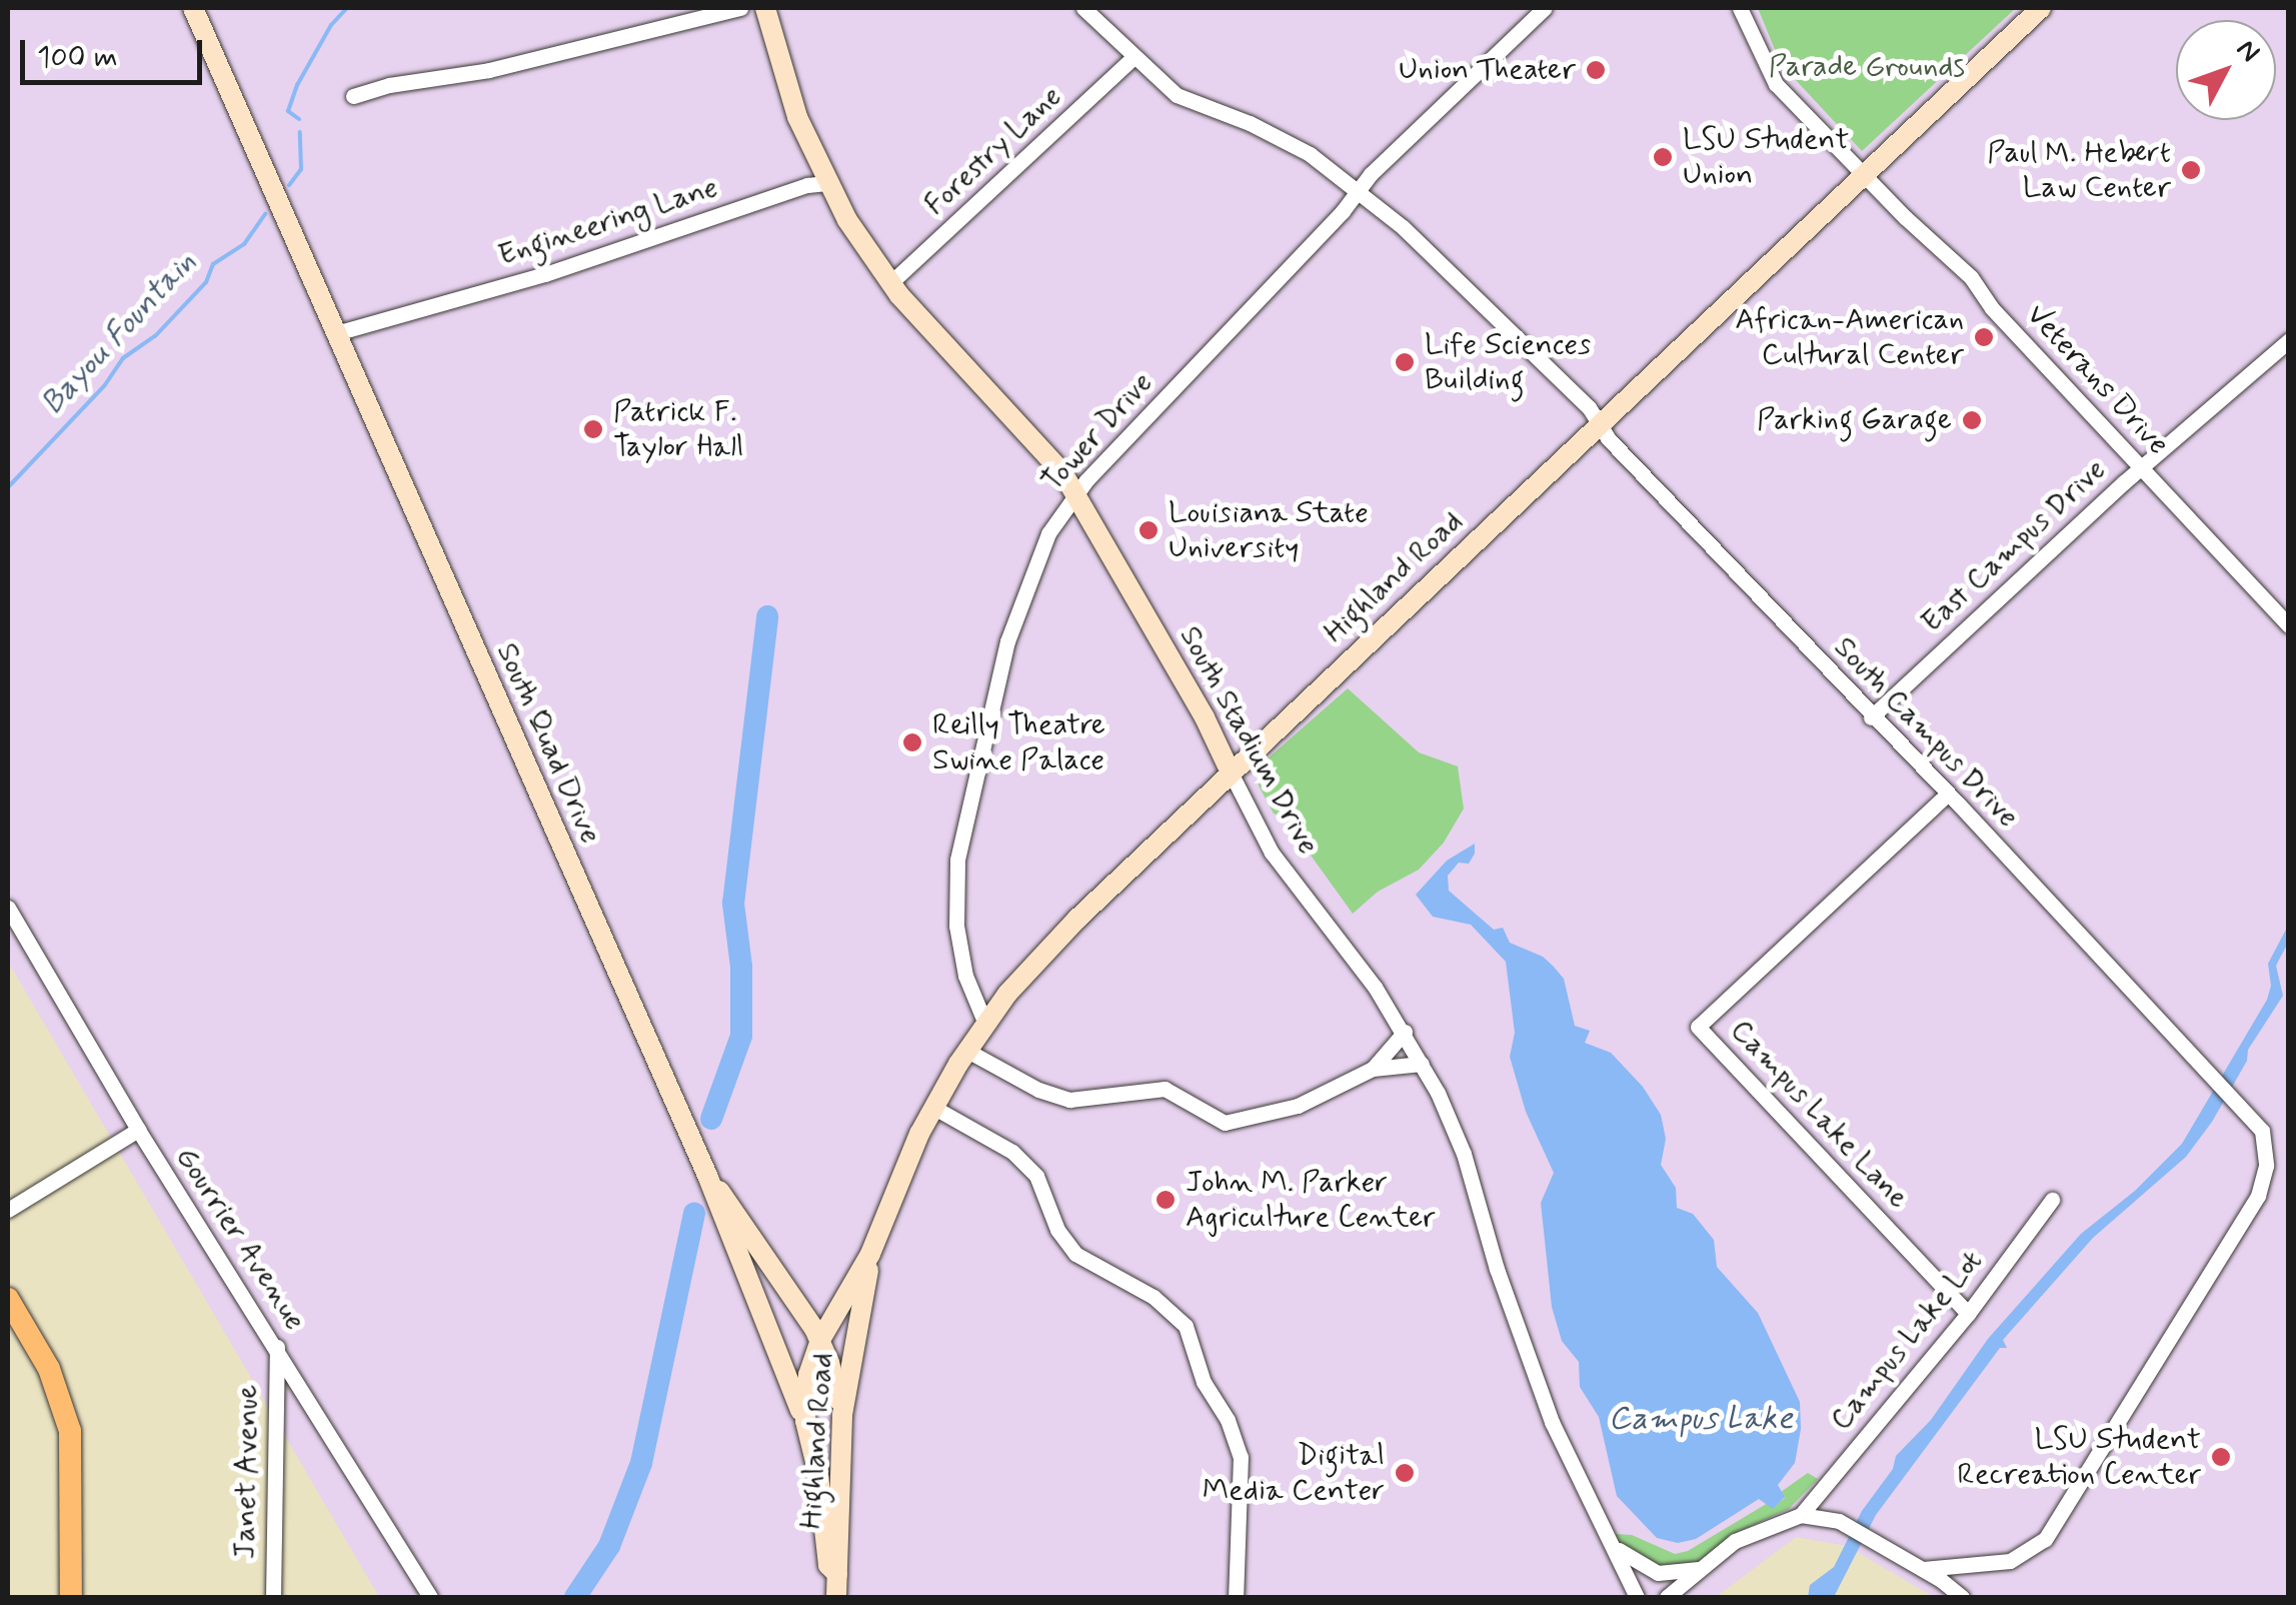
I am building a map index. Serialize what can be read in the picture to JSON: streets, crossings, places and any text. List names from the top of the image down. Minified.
{"streets":{"street":["Forestry Lane","Engineering Lane","Veterans Drive","Tower Drive","East Campus Drive","Highland Road","South Campus Drive","South Stadium Drive","South Quad Drive","Campus Lake Lane","Gourrier Avenue","Campus Lake Lot","Janet Avenue"]},"crossings":[["Forestry Lane","South Campus Drive"],["Forestry Lane","South Stadium Drive"],["Engineering Lane","South Stadium Drive"],["Engineering Lane","South Quad Drive"],["Veterans Drive","East Campus Drive"],["Veterans Drive","Highland Road"],["Tower Drive","Highland Road"],["Tower Drive","South Campus Drive"],["Tower Drive","South Stadium Drive"],["East Campus Drive","South Campus Drive"],["Highland Road","South Campus Drive"],["Highland Road","South Stadium Drive"],["Highland Road","South Quad Drive"],["South Campus Drive","Campus Lake Lane"],["Campus Lake Lane","Campus Lake Lot"],["Gourrier Avenue","Janet Avenue"]],"water":["Bayou Fountain","Campus Lake"],"parks":["Parade Grounds"],"places":["Union Theater","LSU Student Union","Paul M. Hebert Law Center","African-American Cultural Center","Life Sciences Building","Parking Garage","Patrick F. Taylor Hall","Louisiana State University","Reilly Theatre Swine Palace","John M. Parker Agriculture Center","LSU Student Recreation Center","Digital Media Center"],"scale_bar":"100 m","north":"top right"}
